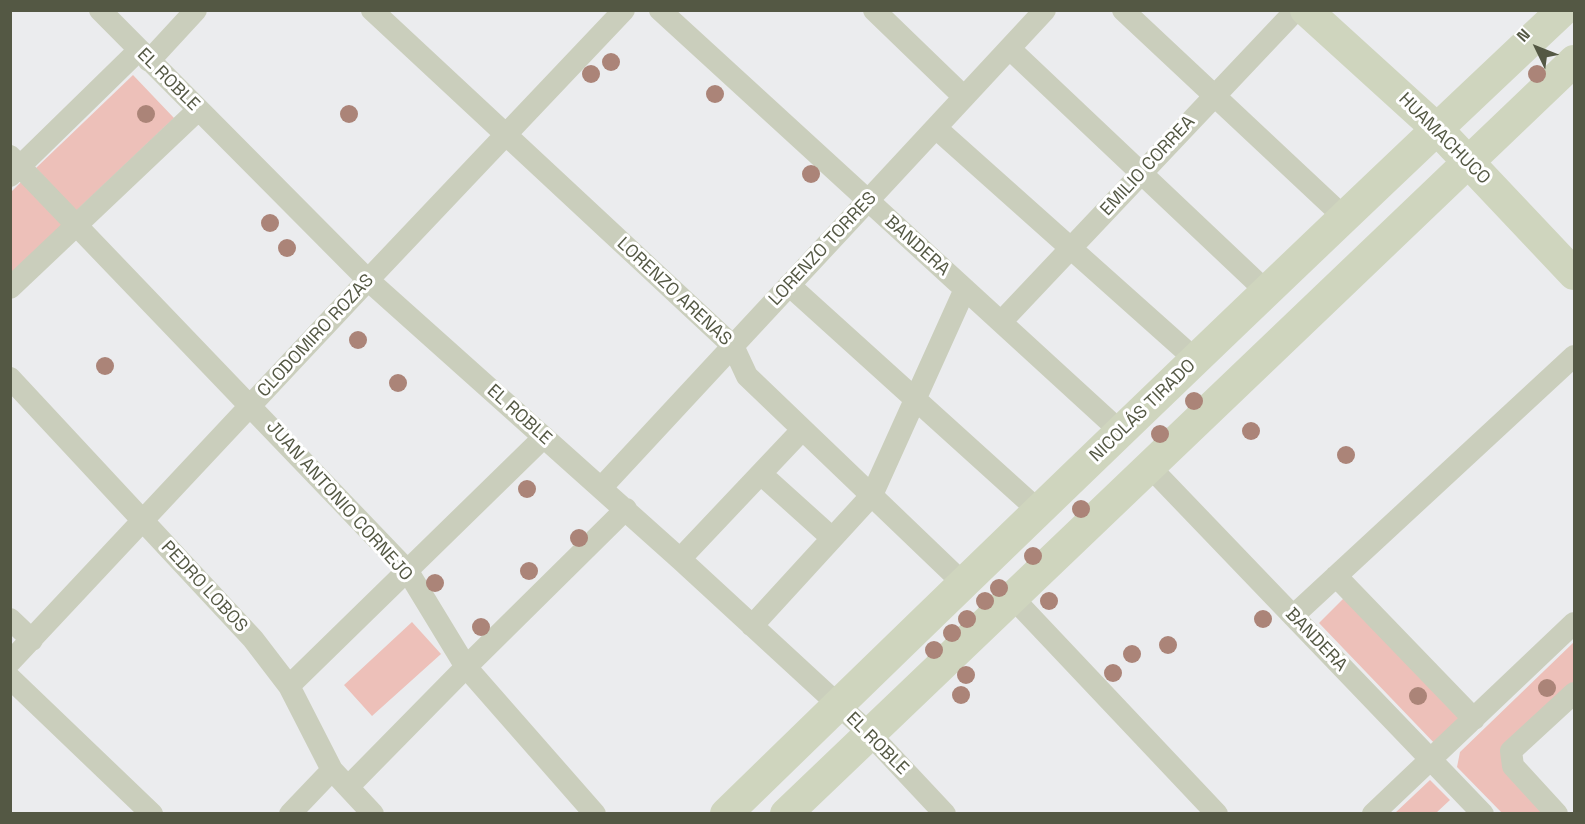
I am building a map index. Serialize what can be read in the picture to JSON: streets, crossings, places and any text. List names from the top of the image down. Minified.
{"streets":{"main road":["HUAMACHUCO","NICOLÁS TIRADO"],"street":["EL ROBLE","EMILIO CORREA","BANDERA","LORENZO TORRES","LORENZO ARENAS","CLODOMIRO ROZAS","JUAN ANTONIO CORNEJO","PEDRO LOBOS"]},"crossings":[["EL ROBLE","LORENZO TORRES"],["EL ROBLE","CLODOMIRO ROZAS"],["EL ROBLE","NICOLÁS TIRADO"],["HUAMACHUCO","NICOLÁS TIRADO"],["EMILIO CORREA","BANDERA"],["BANDERA","LORENZO TORRES"],["BANDERA","NICOLÁS TIRADO"],["LORENZO TORRES","LORENZO ARENAS"],["LORENZO ARENAS","CLODOMIRO ROZAS"],["LORENZO ARENAS","NICOLÁS TIRADO"],["CLODOMIRO ROZAS","JUAN ANTONIO CORNEJO"],["CLODOMIRO ROZAS","PEDRO LOBOS"]],"north":"top left"}
